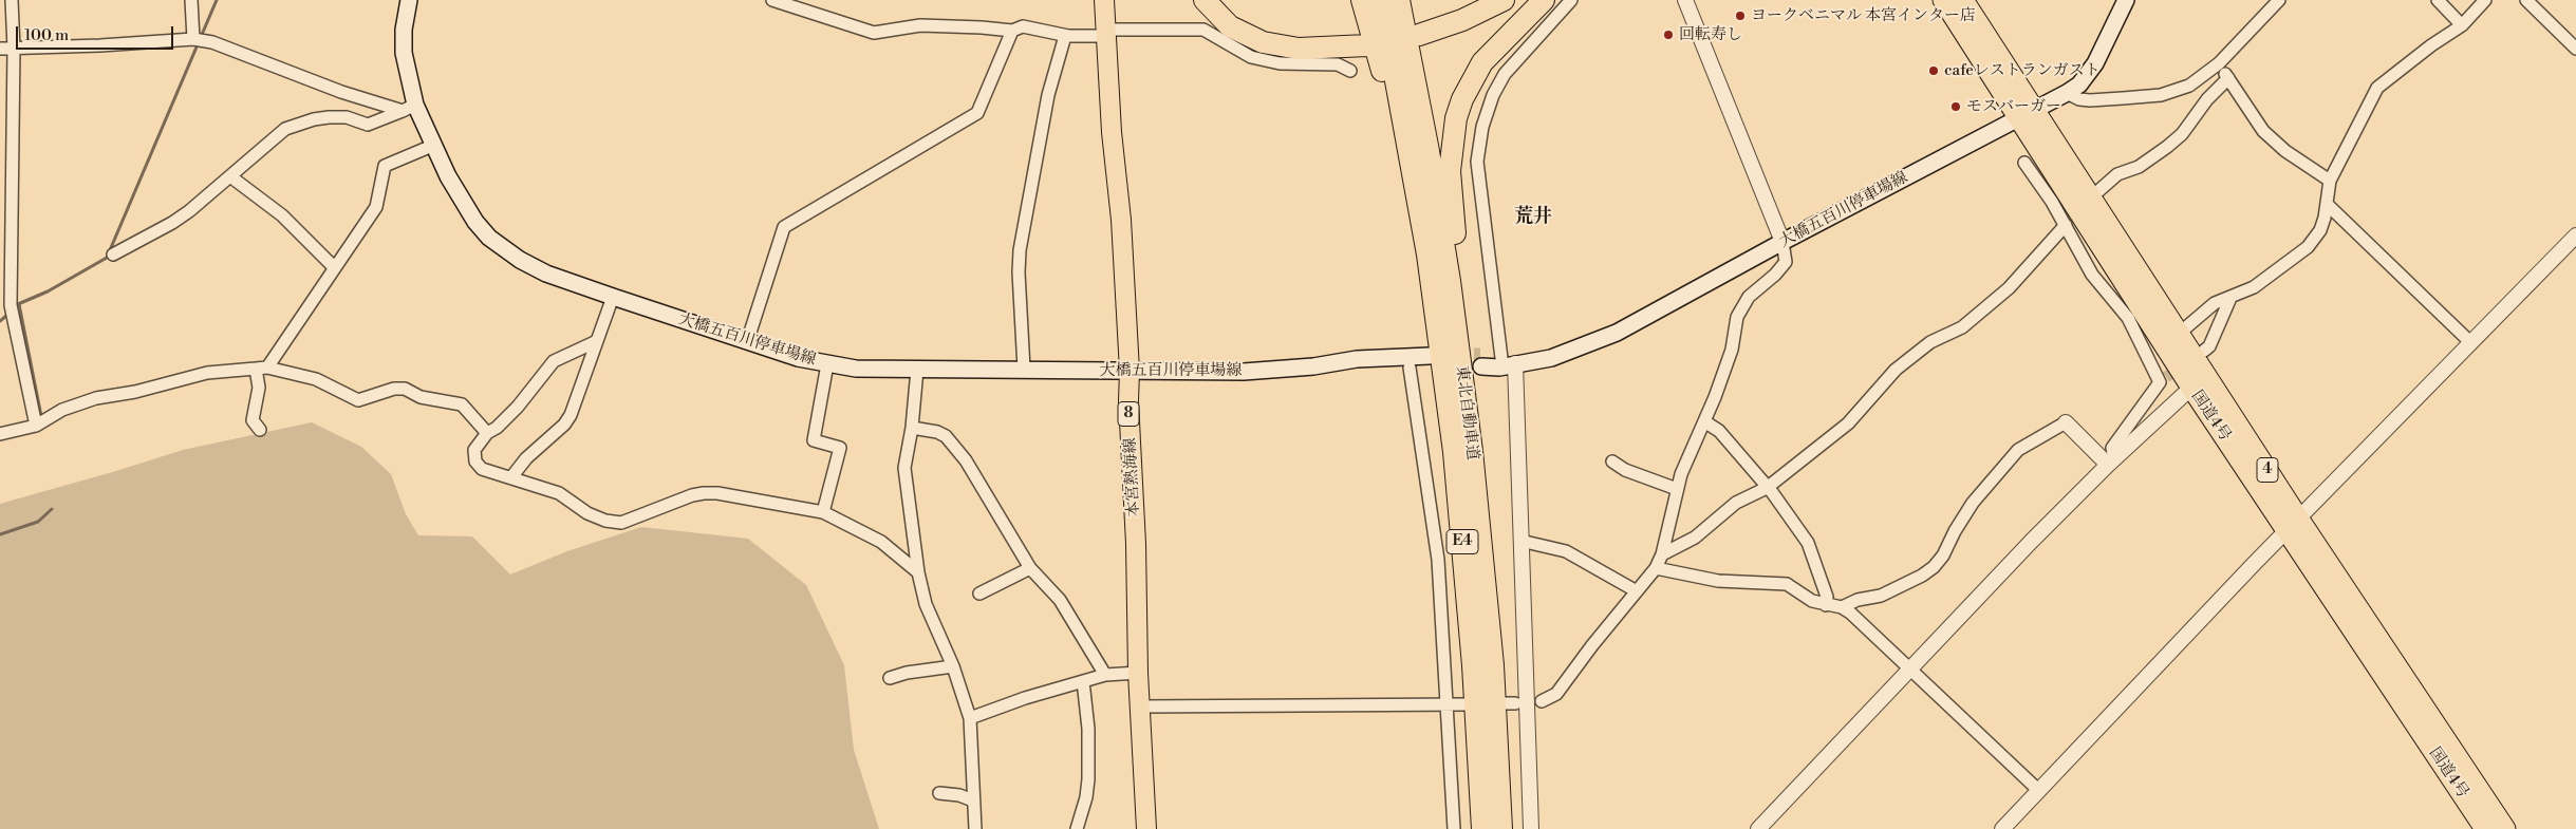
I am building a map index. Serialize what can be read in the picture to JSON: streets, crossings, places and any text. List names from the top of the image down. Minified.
{"streets":{"highway":["東北自動車道","国道4号","4","E4"],"main road":["大橋五百川停車場線","8","本宮熱海線"]},"crossings":[["大橋五百川停車場線","国道4号"],["大橋五百川停車場線","本宮熱海線"]],"districts":["荒井"],"places":["ヨークベニマル 本宮インター店","回転寿し","cafeレストランガスト","モスバーガー"],"scale_bar":"100 m"}
